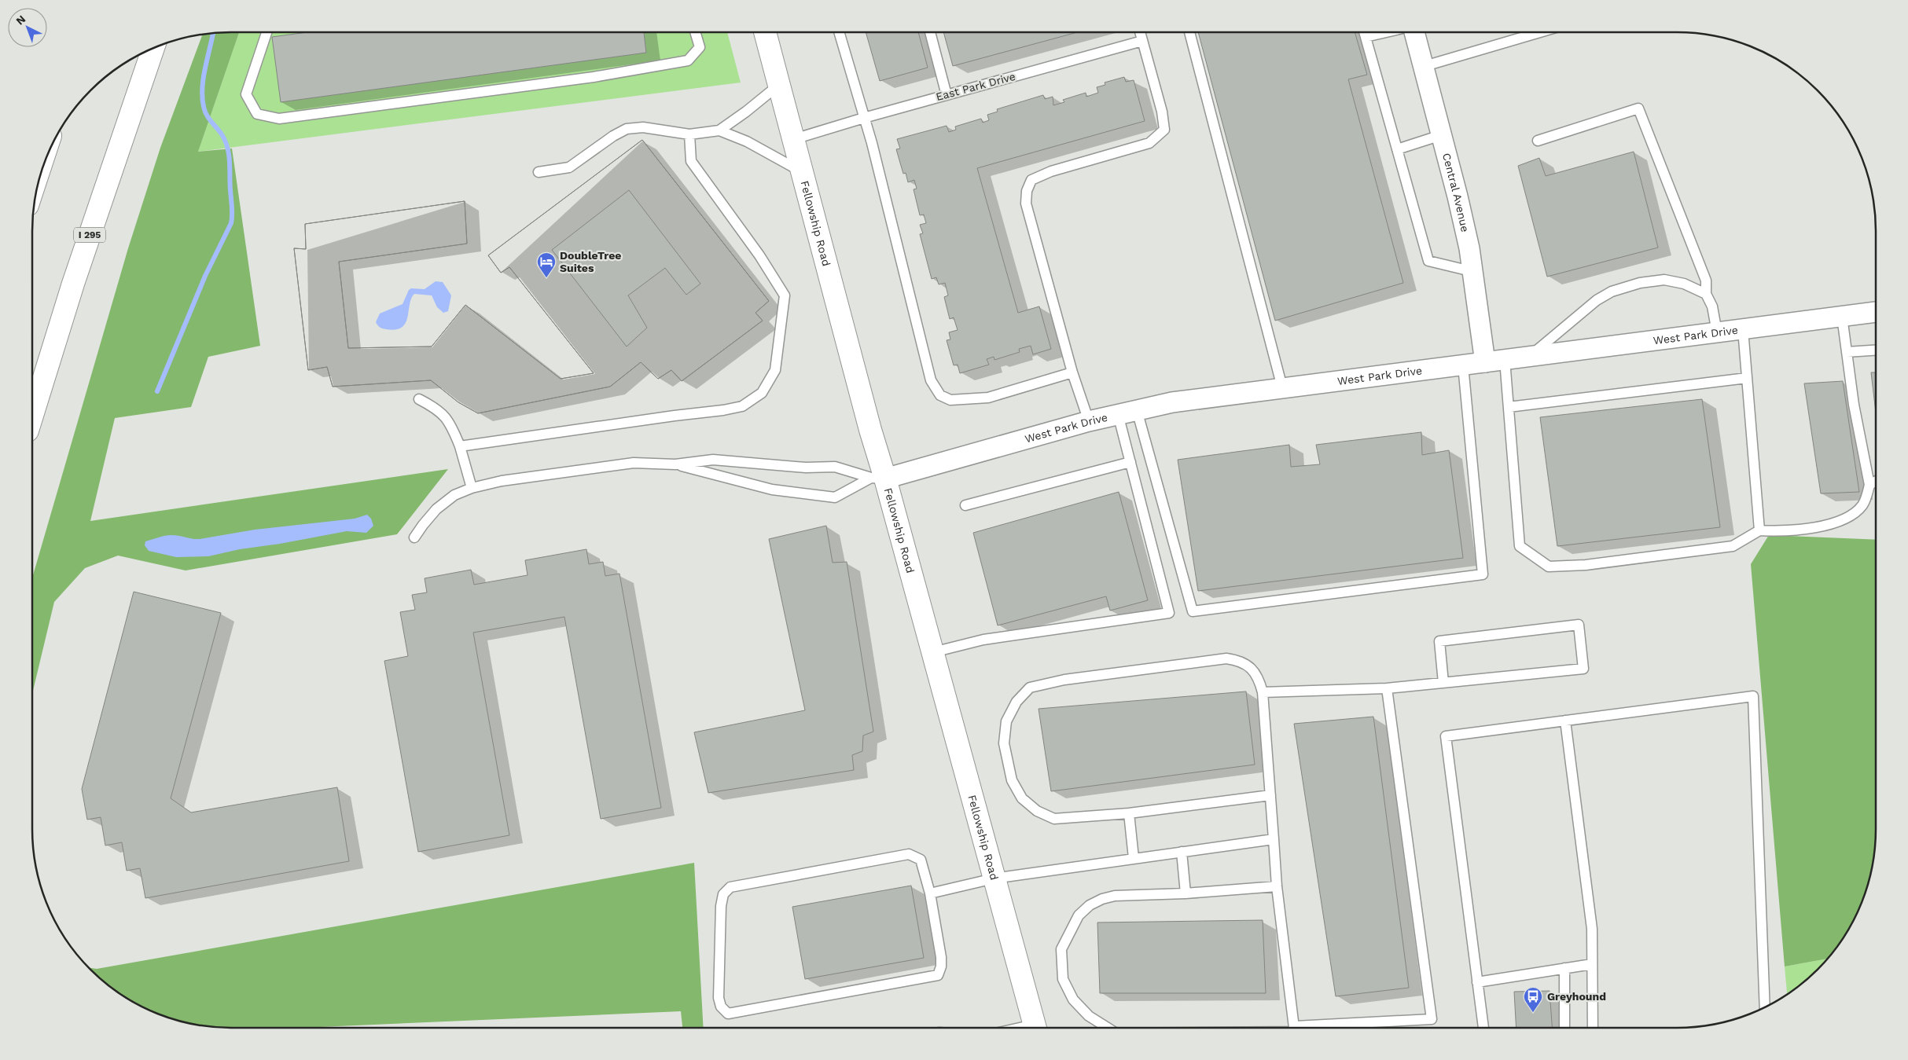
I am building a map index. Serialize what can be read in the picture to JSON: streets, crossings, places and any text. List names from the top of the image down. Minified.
{"streets":{"main road":["Fellowship Road","I 295"],"street":["Central Avenue","West Park Drive"],"lane":["East Park Drive"]},"crossings":[["East Park Drive","Fellowship Road"],["Central Avenue","West Park Drive"],["Fellowship Road","West Park Drive"]],"places":{"hotel":["DoubleTree Suites"],"bus stop":["Greyhound"]},"north":"top left"}
